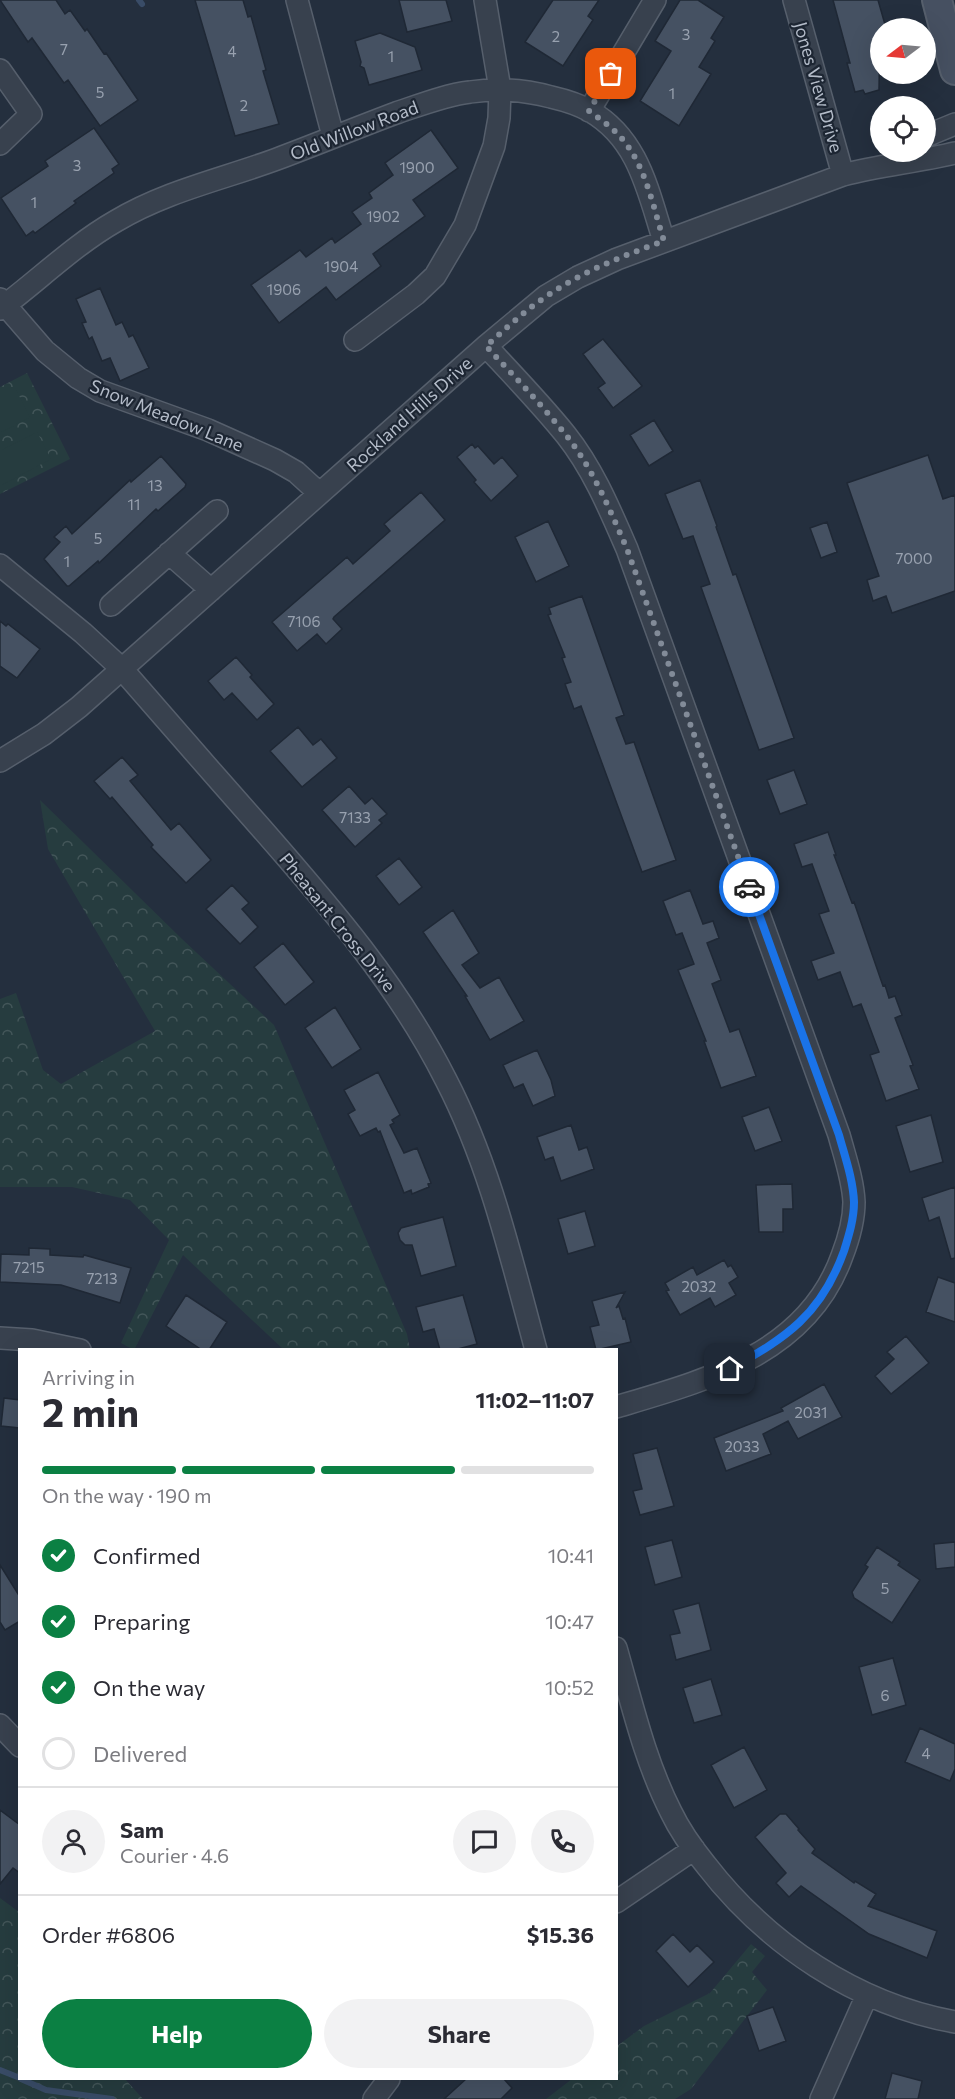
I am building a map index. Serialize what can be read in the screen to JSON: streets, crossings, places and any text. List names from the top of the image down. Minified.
{"streets":{"street":["Jones View Drive","Old Willow Road","Rockland Hills Drive","Snow Meadow Lane","Pheasant Cross Drive"]},"crossings":[["Jones View Drive","Rockland Hills Drive"],["Old Willow Road","Rockland Hills Drive"],["Old Willow Road","Snow Meadow Lane"],["Rockland Hills Drive","Snow Meadow Lane"],["Rockland Hills Drive","Pheasant Cross Drive"]],"house_numbers":["3","2","7","4","1","5","1","2","3","1900","1","1902","1904","1906","13","11","5","7000","1","7106","7133","7215","7213","2032","2031","2033","5","6","4"],"north":"left","page":{"heading":["2 min","Arriving in","11:02–11:07"],"panel":["Sam","Courier · 4.6","Order #6806","$15.36"],"bar":"On the way · 190 m","list":[["Confirmed","10:41"],["Preparing","10:47"],["On the way","10:52"],"Delivered"],"buttons":["Help","Share"]}}
